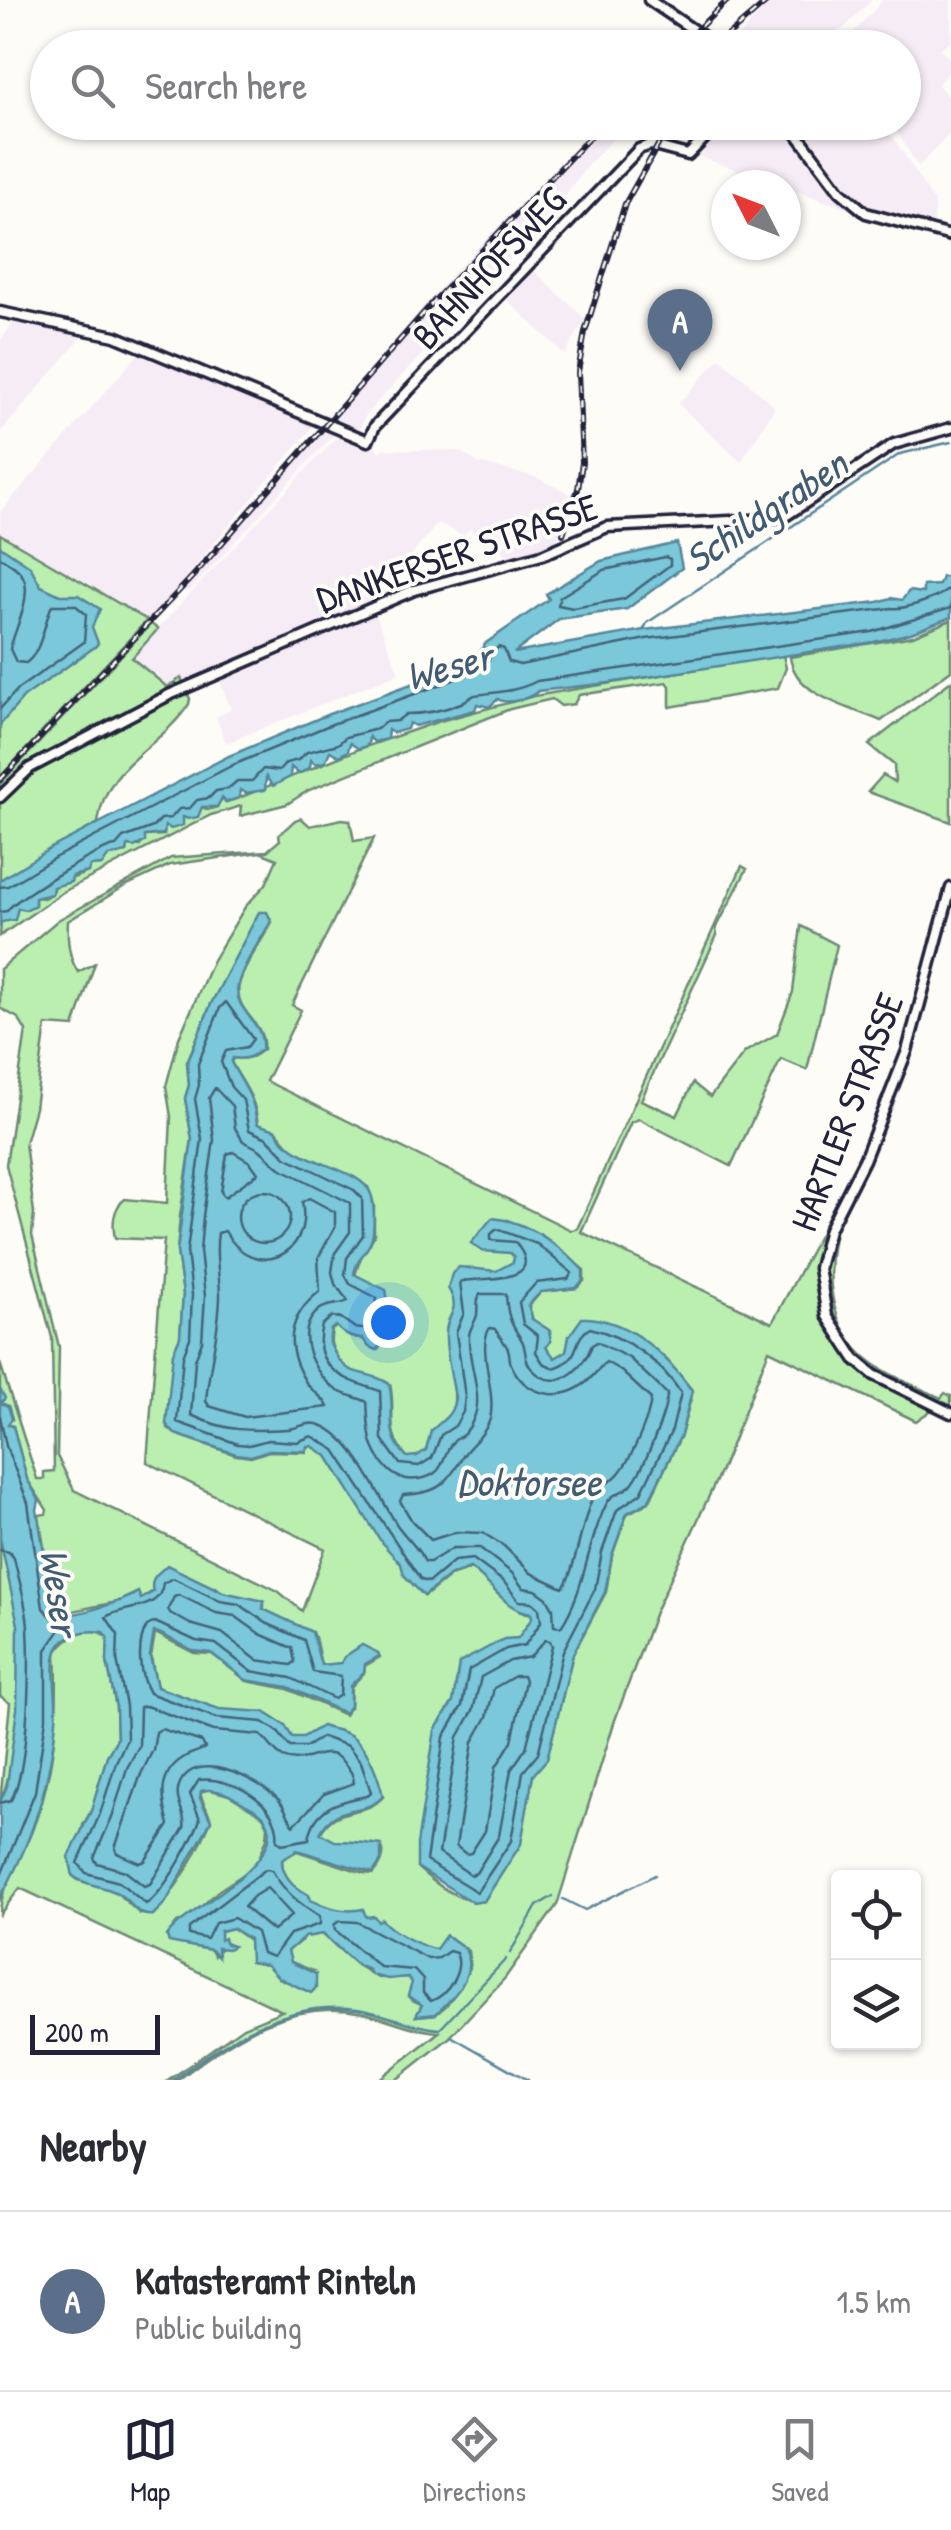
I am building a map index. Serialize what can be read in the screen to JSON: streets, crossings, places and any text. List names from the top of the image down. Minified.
{"streets":{"main road":["BAHNHOFSWEG","DANKERSER STRASSE","HARTLER STRASSE"]},"water":["Schildgraben","Weser","Doktorsee"],"scale_bar":"200 m","north":"top left","page":{"search":"Search here","pins":"A","scale":"200 m","heading":"Nearby","list":[{"mark":"A","name":"Katasteramt Rinteln","note":"Public building","value":"1.5 km"}],"nav":["Map","Directions","Saved"]}}
